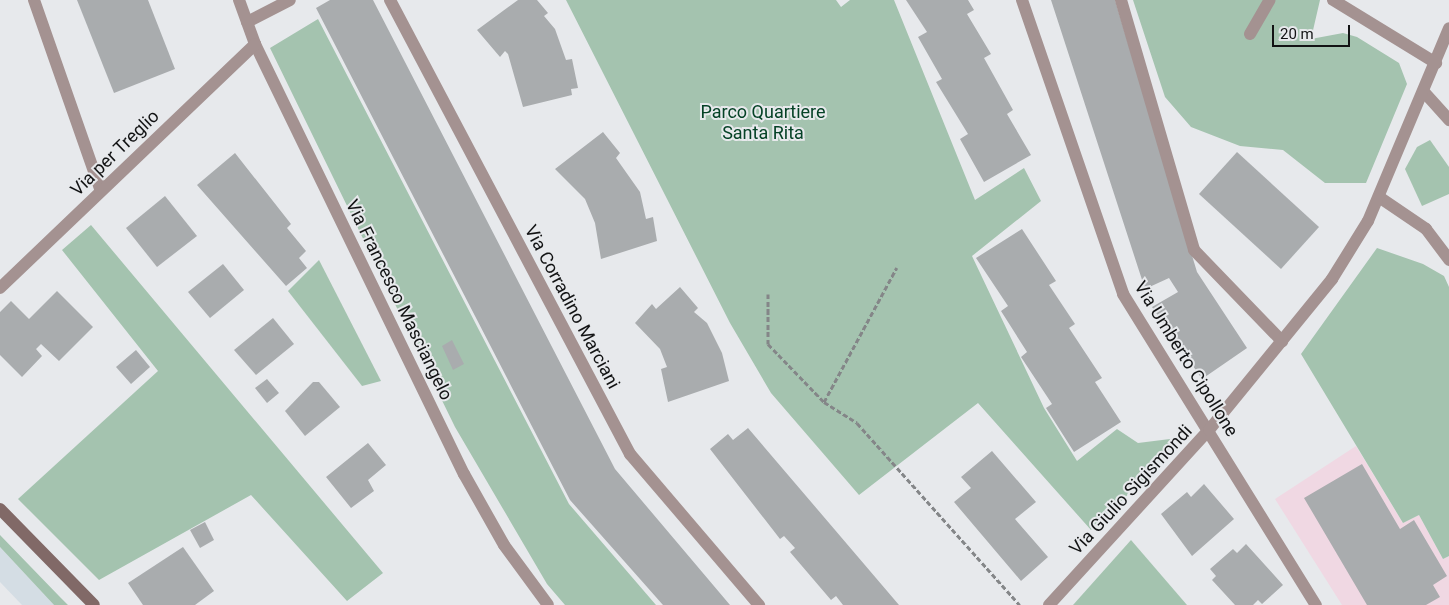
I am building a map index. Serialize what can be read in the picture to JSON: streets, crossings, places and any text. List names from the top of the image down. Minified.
{"streets":{"street":["Via per Treglio","Via Francesco Masciangelo","Via Corradino Marciani","Via Umberto Cipollone","Via Giulio Sigismondi"]},"crossings":[["Via per Treglio","Via Francesco Masciangelo"],["Via Umberto Cipollone","Via Giulio Sigismondi"]],"parks":["Parco Quartiere Santa Rita"],"scale_bar":"20 m"}
